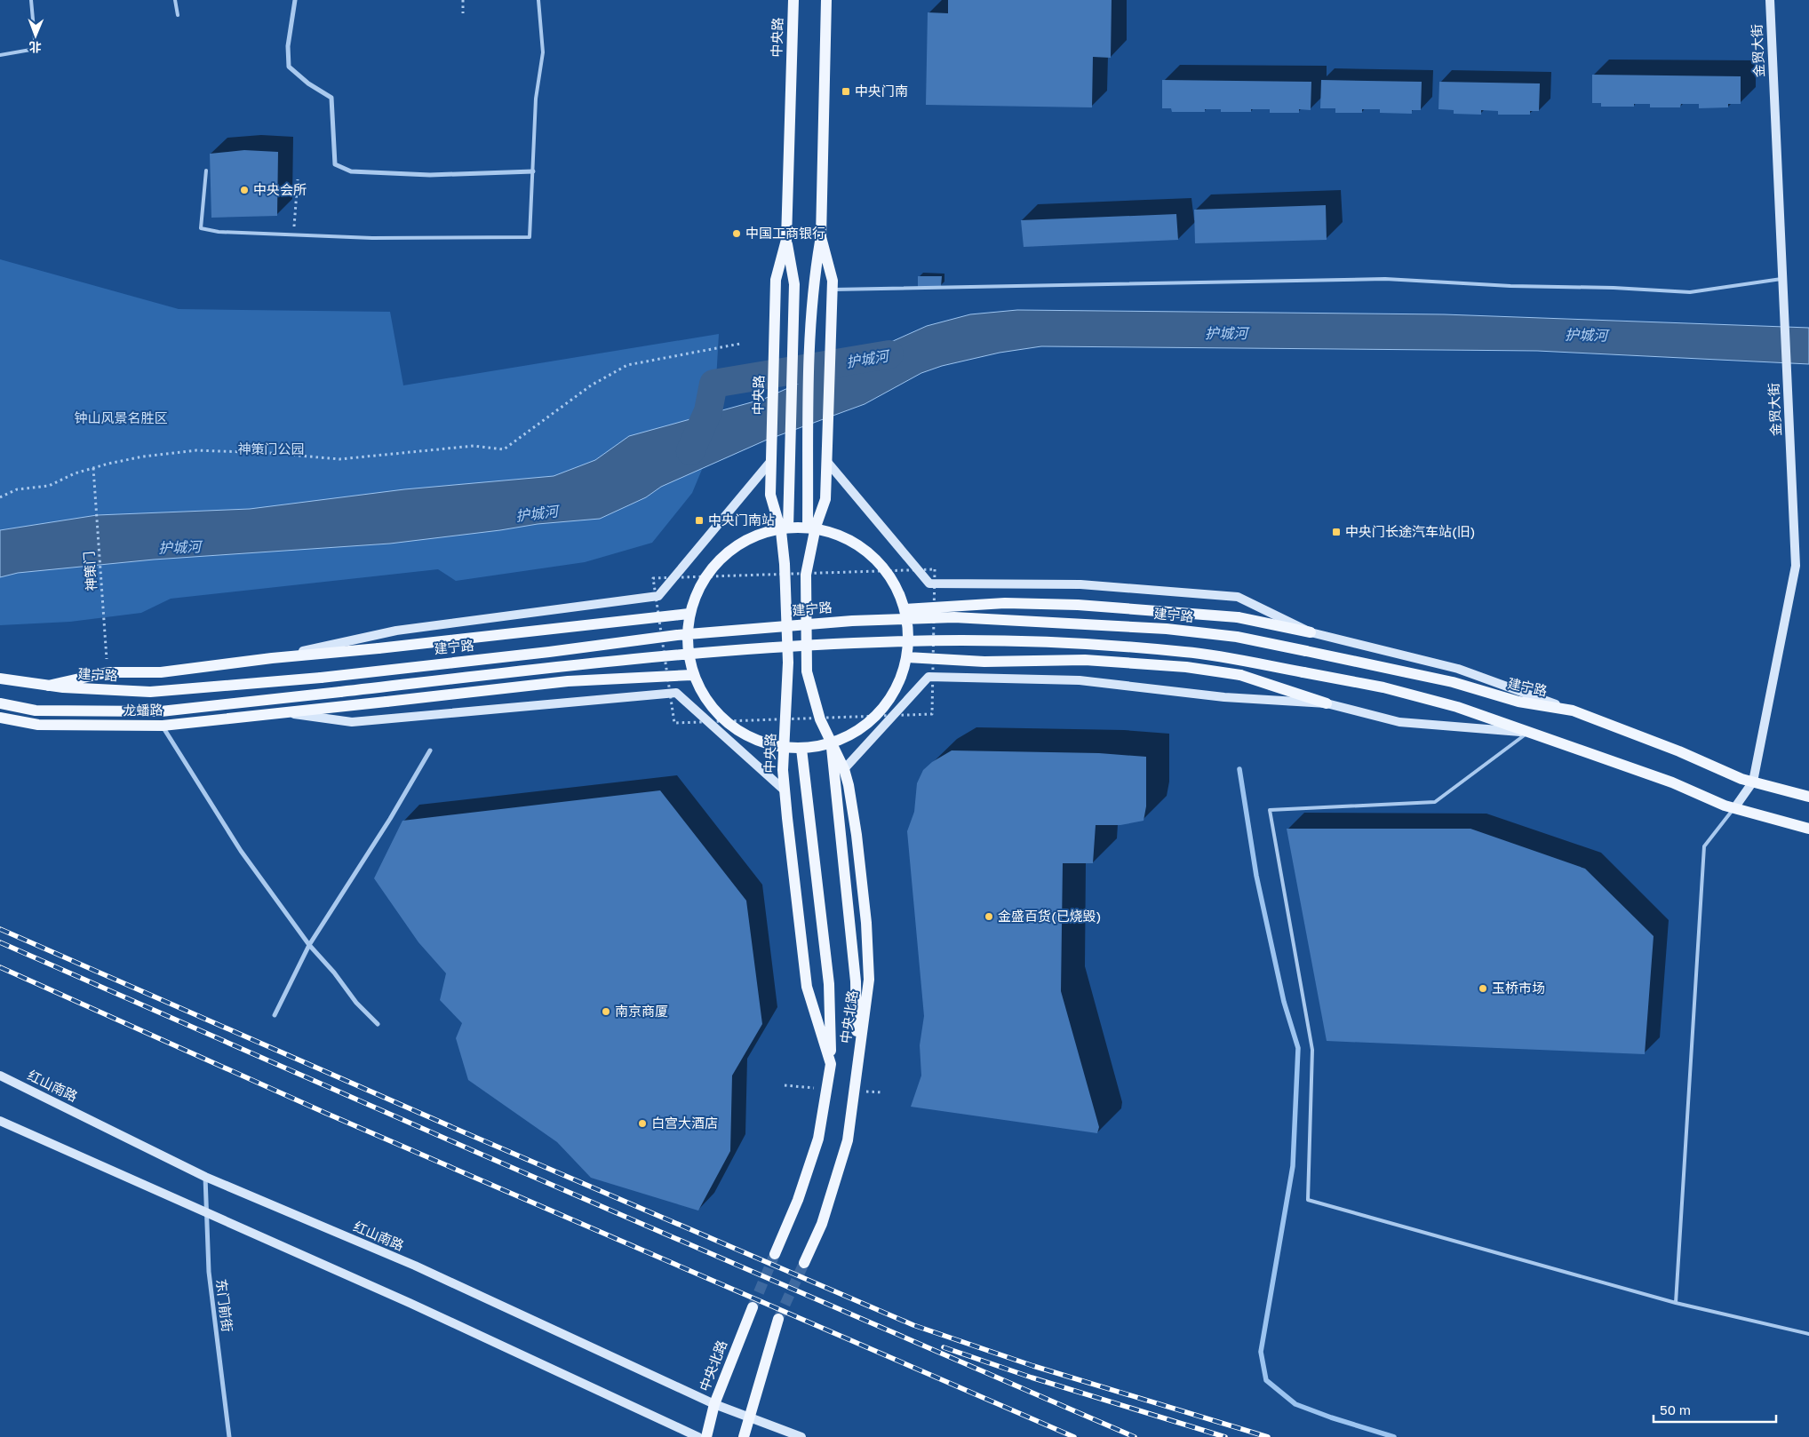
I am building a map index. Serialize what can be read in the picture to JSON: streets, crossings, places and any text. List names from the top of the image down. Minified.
{"streets":{"main road":["中央路","金贸大街","建宁路","龙蟠路","中央北路","红山南路"],"street":["东门前街"],"path":["神策门"]},"crossings":[["中央路","中央北路"],["金贸大街","建宁路"],["中央北路","红山南路"],["红山南路","东门前街"]],"water":["护城河"],"parks":["钟山风景名胜区","神策门公园"],"places":{"transit":["中央门南","中央门南站","中央门长途汽车站(旧)"],"other":["中央会所","中国工商银行","金盛百货(已烧毁)","玉桥市场","南京商厦","白宫大酒店"]},"scale_bar":"50 m","north":"bottom"}
